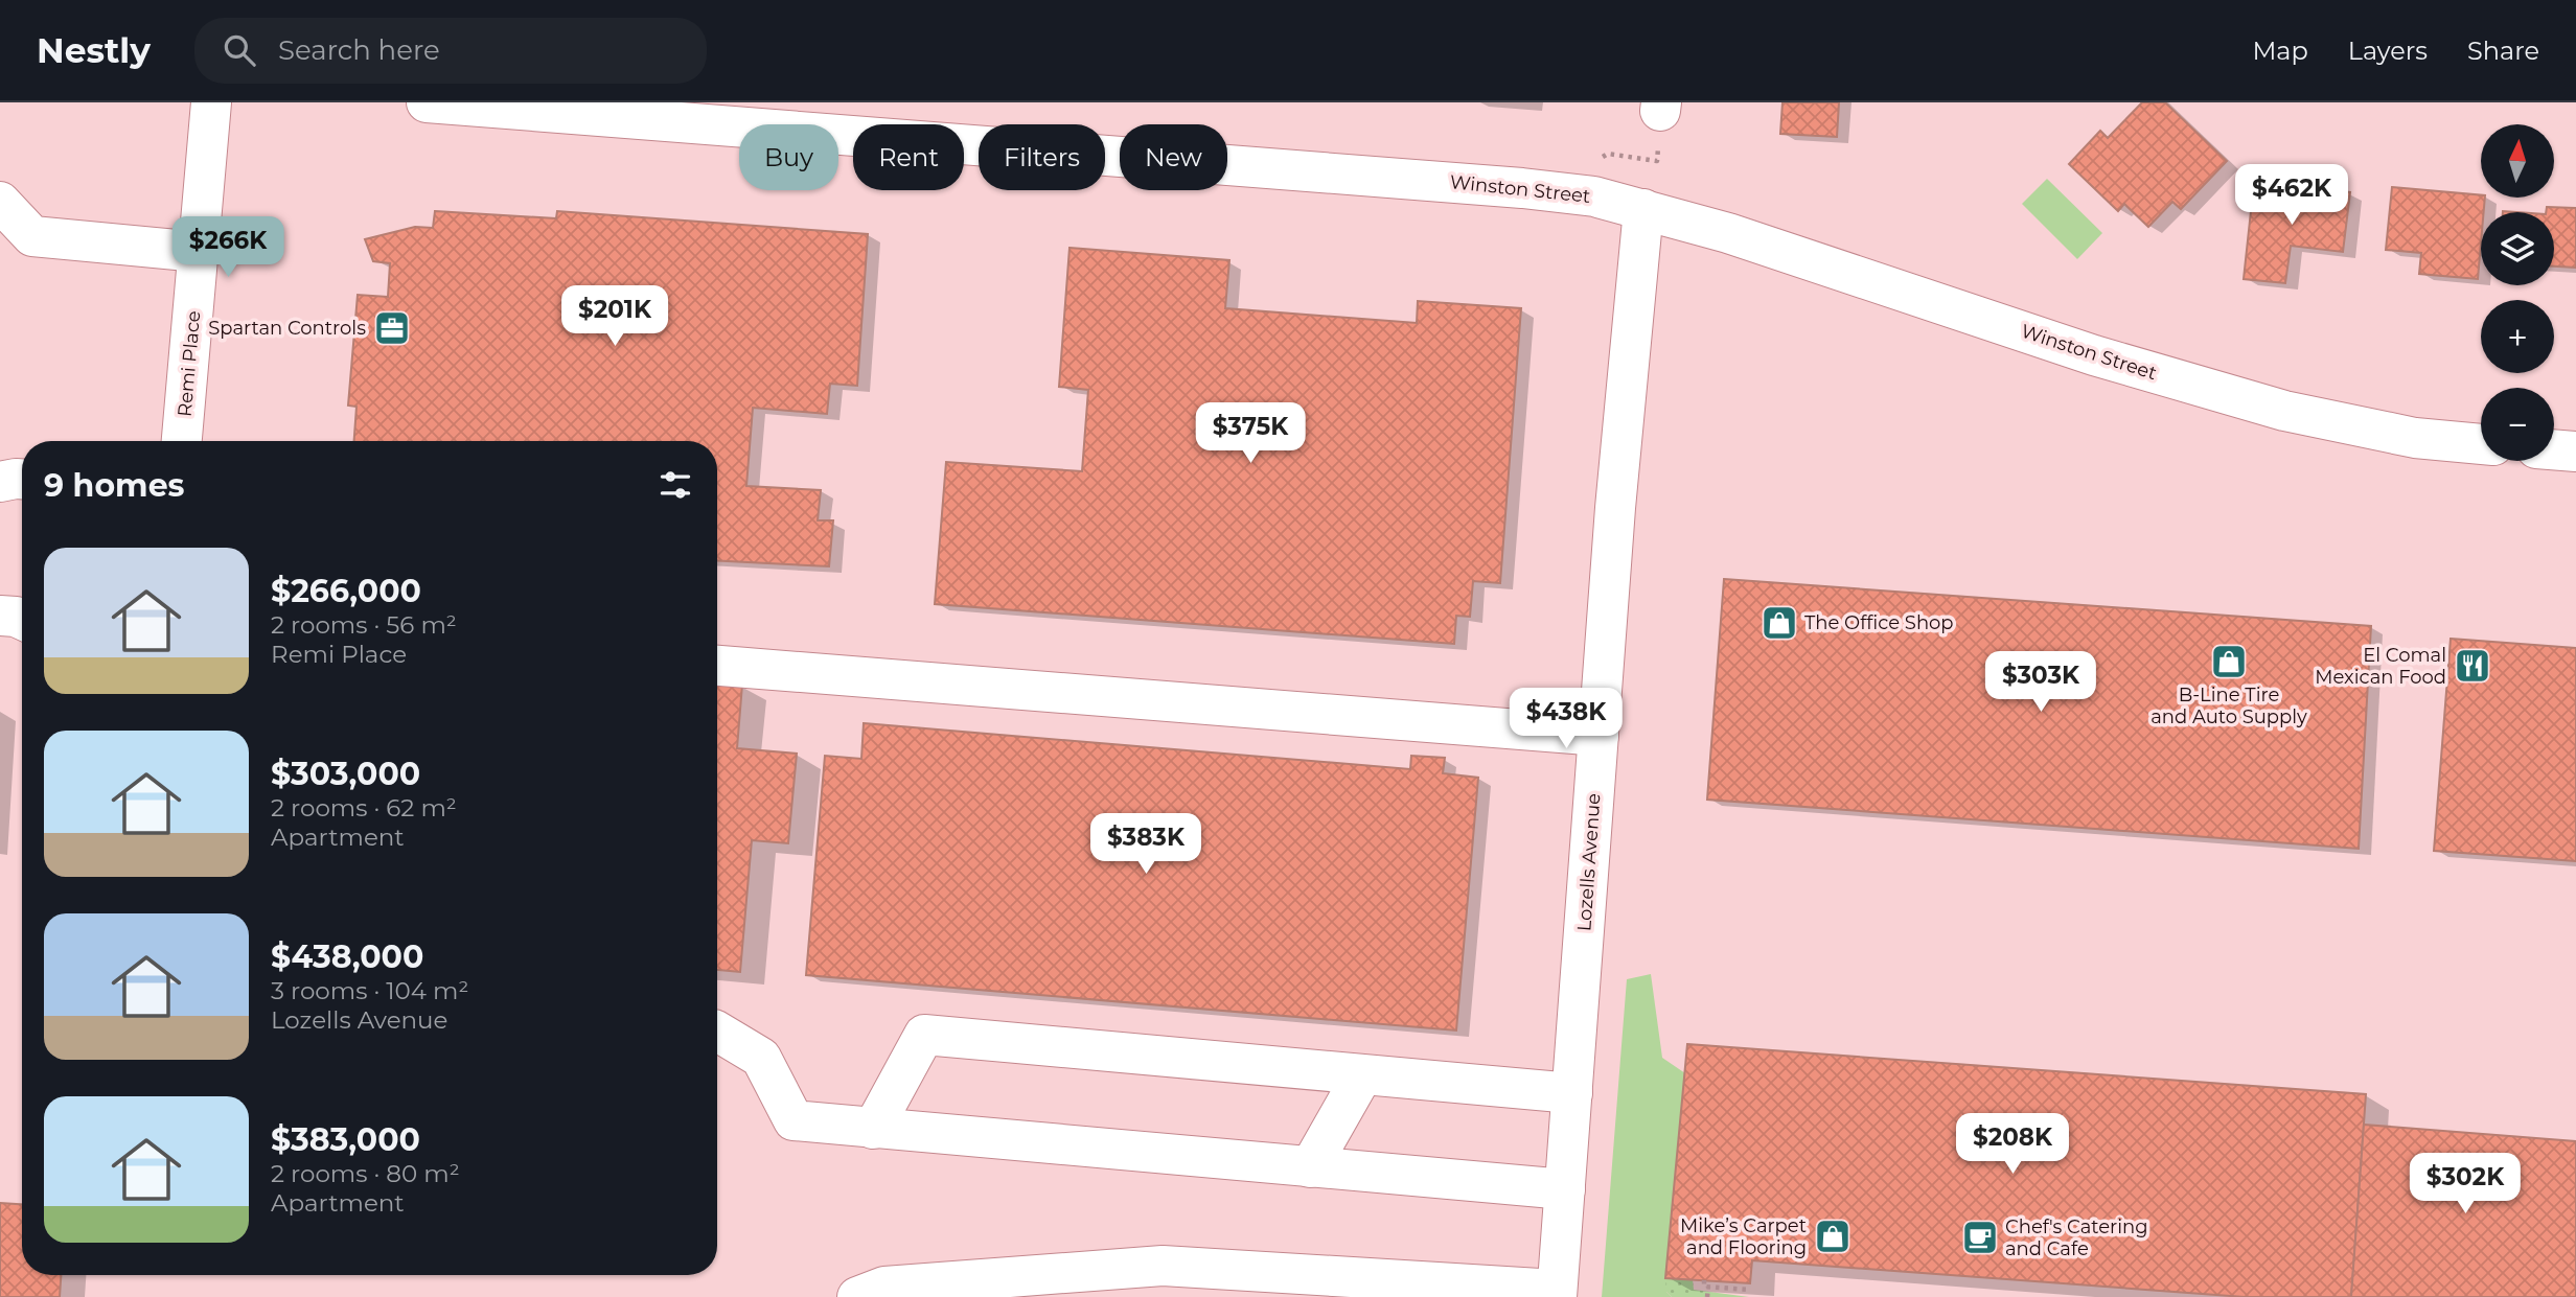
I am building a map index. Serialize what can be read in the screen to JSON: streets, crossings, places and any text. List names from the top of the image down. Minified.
{"streets":{"street":["Winston Street","Remi Place","Lozells Avenue"]},"crossings":[["Winston Street","Lozells Avenue"]],"places":{"office":["Spartan Controls"],"shop":["The Office Shop","B-Line Tire and Auto Supply","Mike’s Carpet and Flooring"],"restaurant":["El Comal Mexican Food"],"cafe":["Chef's Catering and Cafe"]},"north":"top","page":{"header":"Nestly","search":"Search here","nav":["Map","Layers","Share"],"map_buttons":["+","−"],"chip":["Buy","Rent","Filters","New"],"price":["$462K","$266K","$201K","$375K","$303K","$438K","$383K","$208K","$302K"],"heading":"9 homes","list":[{"name":"$266,000","note":"2 rooms · 56 m² · Remi Place"},{"name":"$303,000","note":"2 rooms · 62 m² · Apartment"},{"name":"$438,000","note":"3 rooms · 104 m² · Lozells Avenue"},{"name":"$383,000","note":"2 rooms · 80 m² · Apartment"}]}}
